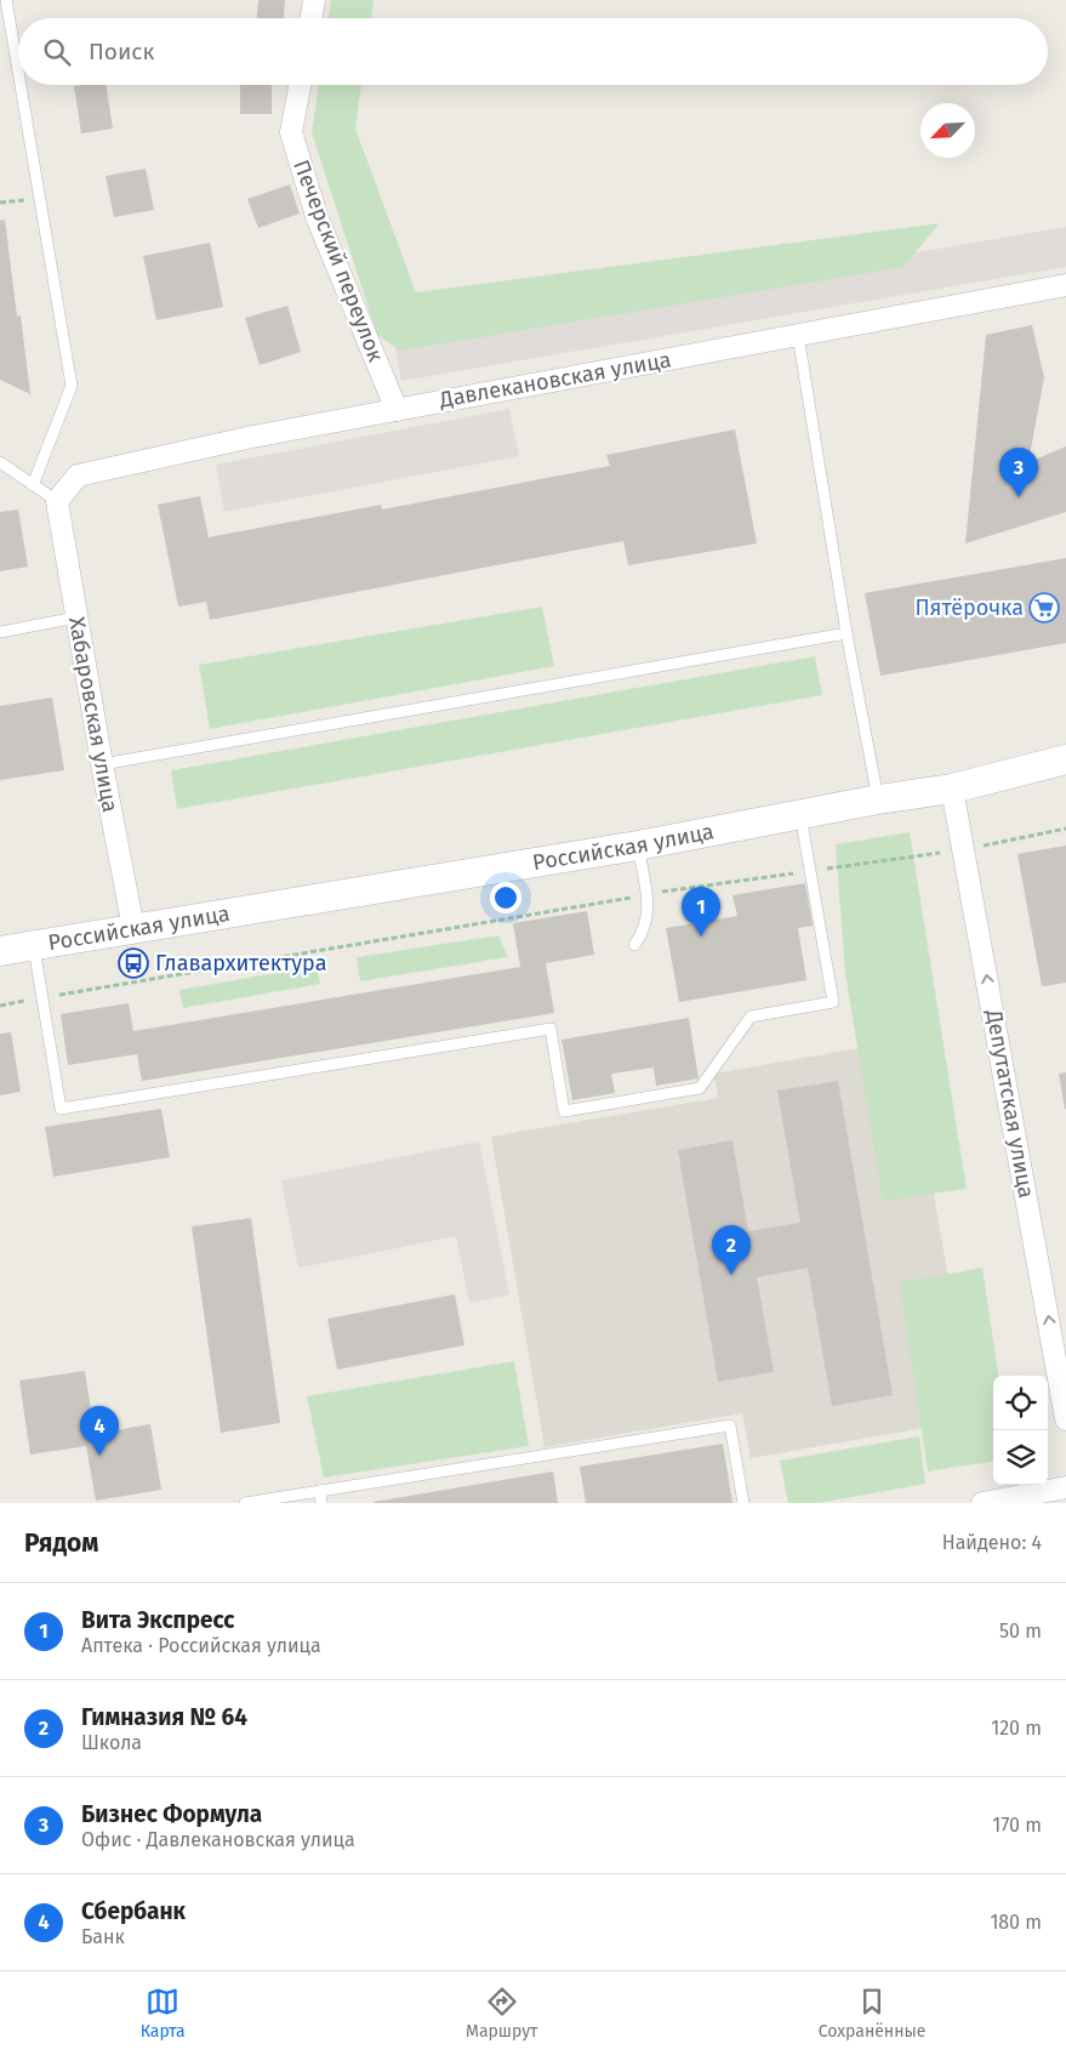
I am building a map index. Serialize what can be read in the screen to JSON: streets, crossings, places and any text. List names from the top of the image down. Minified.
{"streets":{"main road":["Российская улица"],"street":["Печерский переулок","Давлекановская улица","Хабаровская улица","Депутатская улица"]},"crossings":[["Печерский переулок","Давлекановская улица"],["Давлекановская улица","Хабаровская улица"],["Хабаровская улица","Российская улица"],["Российская улица","Депутатская улица"]],"one_way":["Депутатская улица"],"places":{"supermarket":["Пятёрочка"],"bus stop":["Главархитектура"]},"north":"bottom left","page":{"search":"Поиск","pins":["3","1","2","4"],"heading":["Рядом","Найдено: 4"],"list":[{"mark":"1","name":"Вита Экспресс","note":"Аптека · Российская улица","value":"50 m"},{"mark":"2","name":"Гимназия № 64","note":"Школа","value":"120 m"},{"mark":"3","name":"Бизнес Формула","note":"Офис · Давлекановская улица","value":"170 m"},{"mark":"4","name":"Сбербанк","note":"Банк","value":"180 m"}],"nav":["Карта","Маршрут","Сохранённые"]}}
